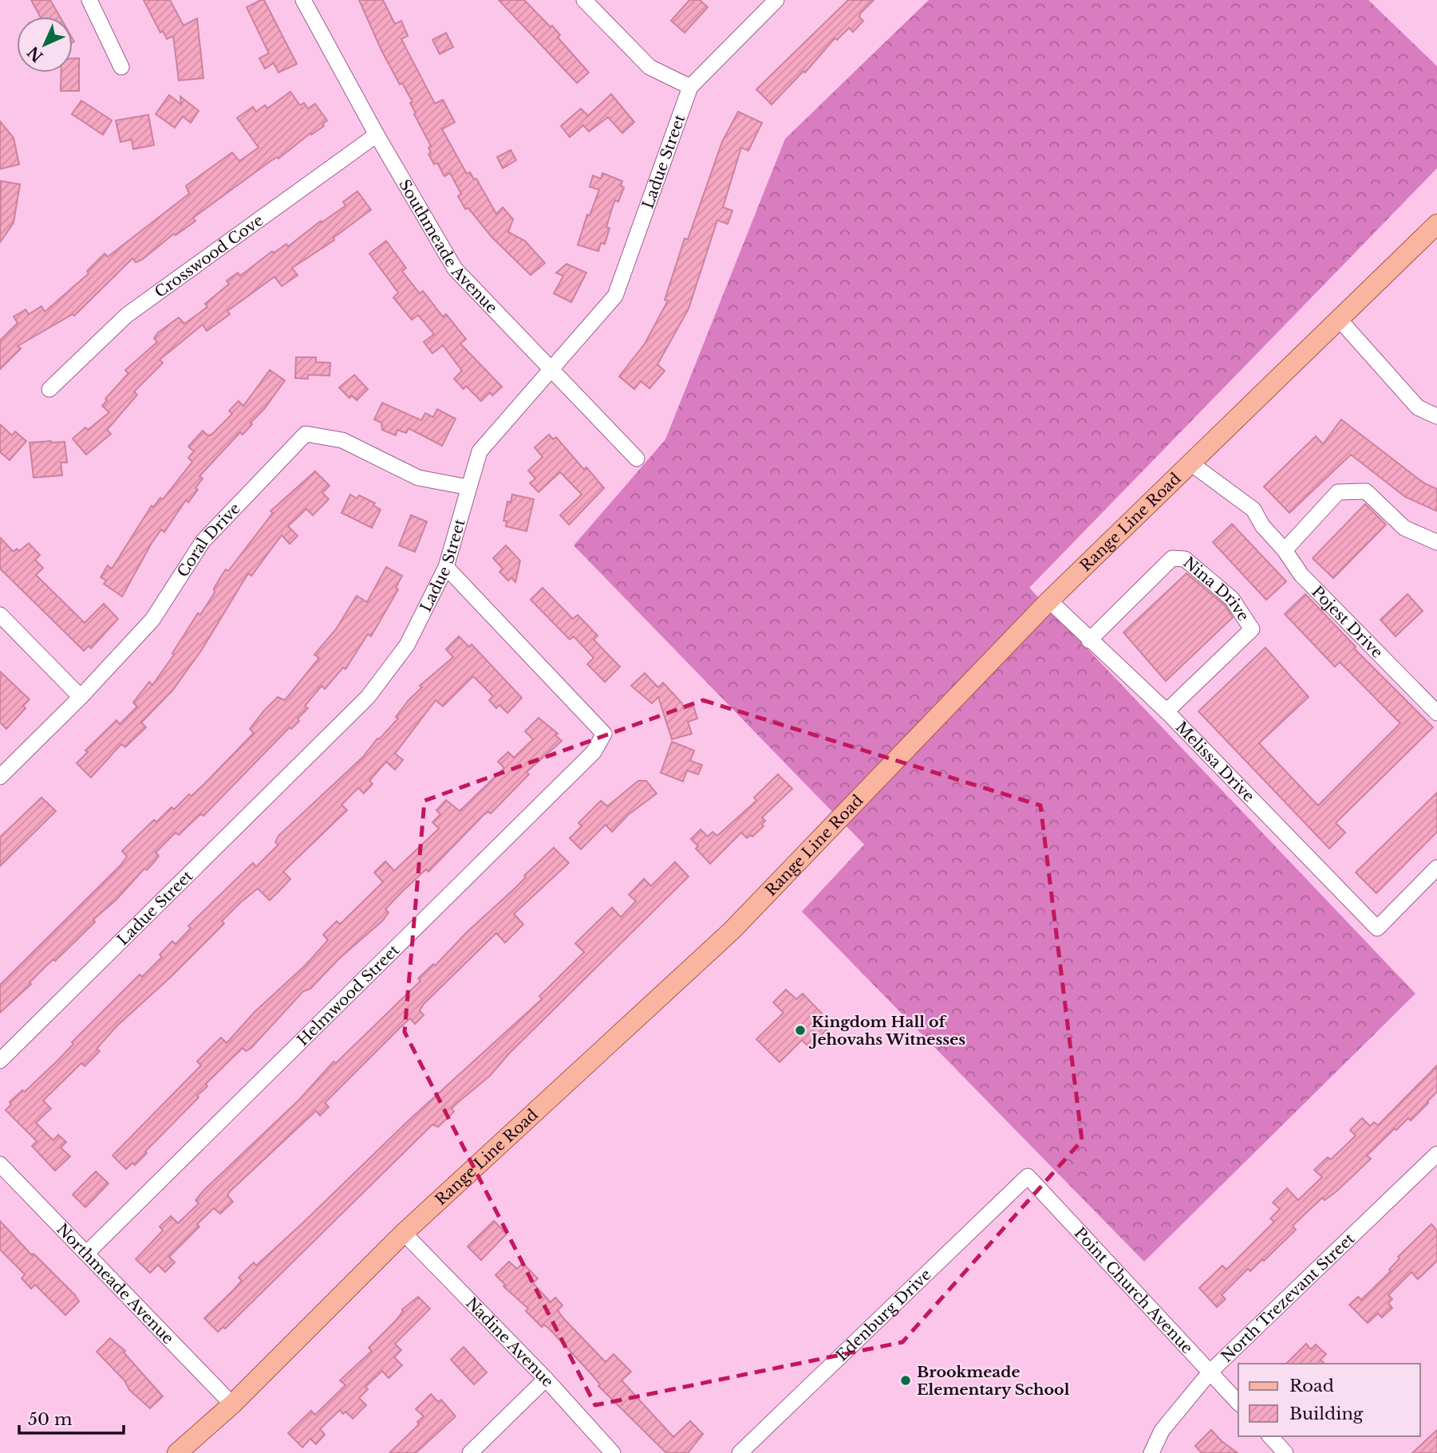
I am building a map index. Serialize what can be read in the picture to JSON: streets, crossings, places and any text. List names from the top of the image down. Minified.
{"streets":{"main road":["Range Line Road"],"street":["Ladue Street","Southmeade Avenue","Crosswood Cove","Coral Drive","Nina Drive","Pojest Drive","Melissa Drive","Helmwood Street","Northmeade Avenue","Point Church Avenue","North Trezevant Street","Edenburg Drive","Nadine Avenue"]},"crossings":[["Ladue Street","Southmeade Avenue"],["Ladue Street","Coral Drive"],["Ladue Street","Helmwood Street"],["Southmeade Avenue","Crosswood Cove"],["Range Line Road","Pojest Drive"],["Range Line Road","Melissa Drive"],["Range Line Road","Northmeade Avenue"],["Range Line Road","Nadine Avenue"],["Nina Drive","Melissa Drive"],["Helmwood Street","Northmeade Avenue"],["Point Church Avenue","North Trezevant Street"],["Point Church Avenue","Edenburg Drive"]],"places":["Kingdom Hall of Jehovahs Witnesses","Brookmeade Elementary School"],"legend":["Road","Building"],"scale_bar":"50 m","north":"bottom left"}
